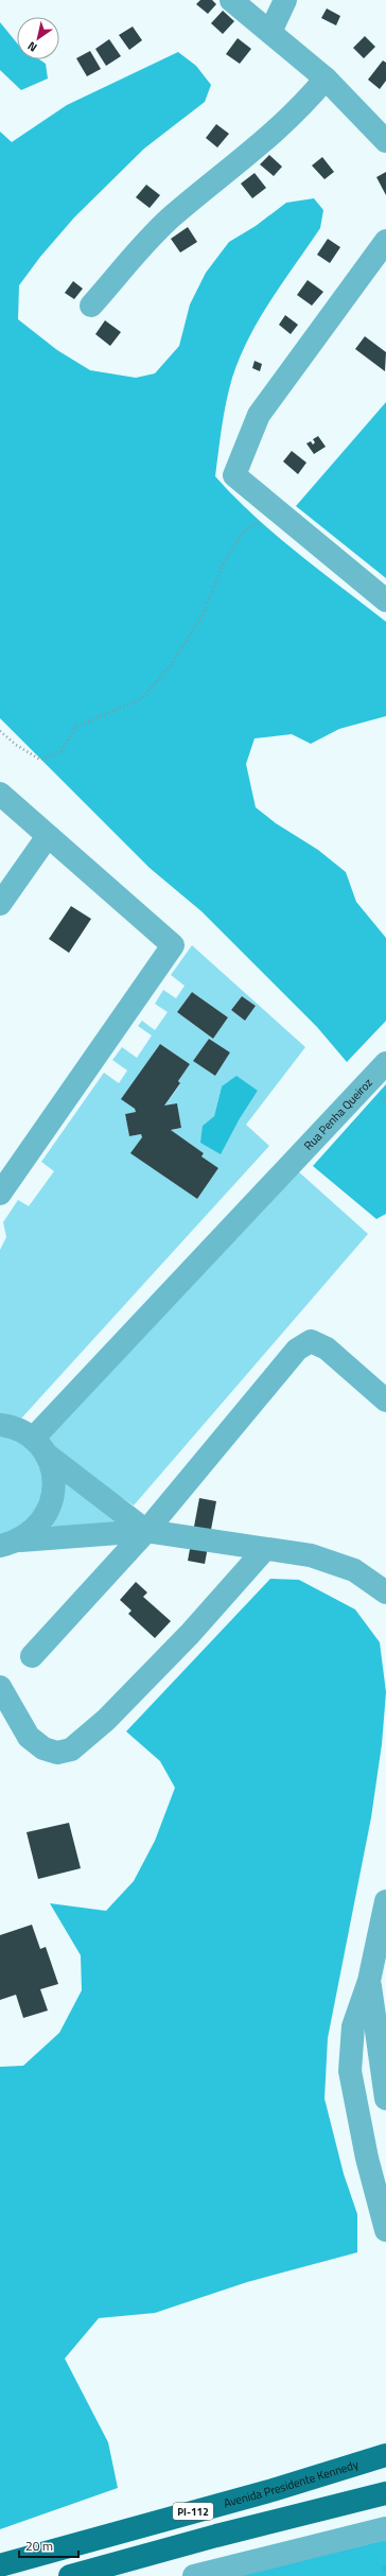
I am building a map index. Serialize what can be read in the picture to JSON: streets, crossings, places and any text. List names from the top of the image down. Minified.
{"streets":{"main road":["Avenida Presidente Kennedy","PI-112"],"street":["Rua Penha Queiroz"]},"scale_bar":"20 m","north":"bottom left"}
